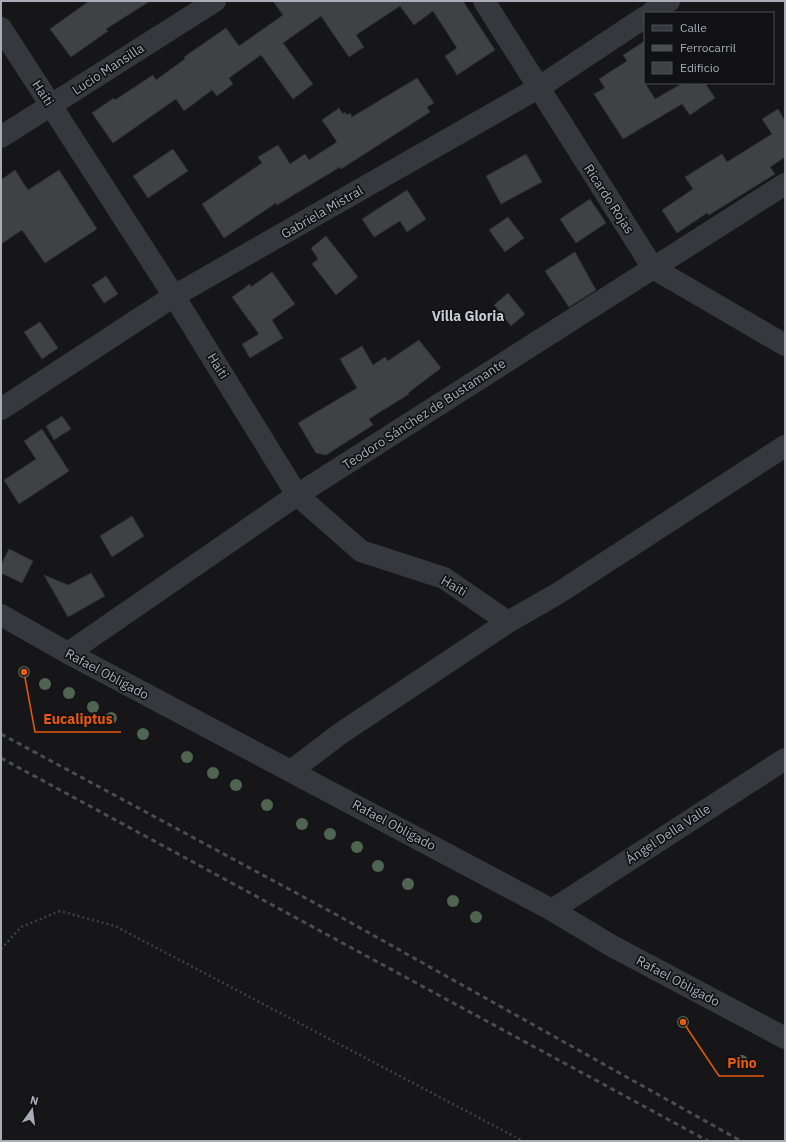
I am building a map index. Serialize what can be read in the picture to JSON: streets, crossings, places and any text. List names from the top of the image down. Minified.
{"streets":{"street":["Lucio Mansilla","Haiti","Ricardo Rojas","Gabriela Mistral","Teodoro Sánchez de Bustamante","Rafael Obligado","Ángel Della Valle"]},"crossings":[["Lucio Mansilla","Haiti"],["Haiti","Gabriela Mistral"],["Haiti","Teodoro Sánchez de Bustamante"],["Ricardo Rojas","Gabriela Mistral"],["Ricardo Rojas","Teodoro Sánchez de Bustamante"],["Teodoro Sánchez de Bustamante","Rafael Obligado"],["Rafael Obligado","Ángel Della Valle"]],"districts":["Villa Gloria"],"places":["Eucaliptus","Pino"],"legend":["Calle","Ferrocarril","Edificio"],"north":"top"}
